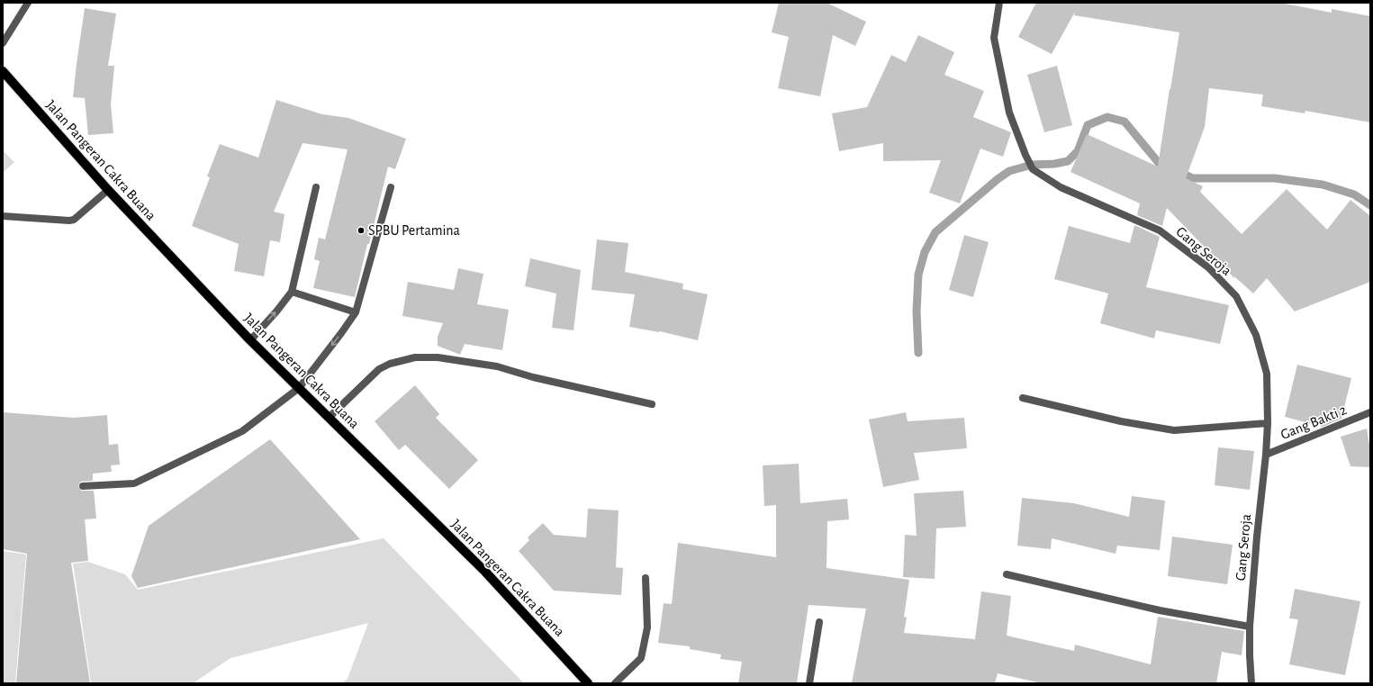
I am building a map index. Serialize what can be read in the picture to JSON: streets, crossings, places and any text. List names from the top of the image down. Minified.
{"streets":{"main road":["Jalan Pangeran Cakra Buana"],"street":["Gang Seroja","Gang Bakti 2"]},"crossings":[["Gang Seroja","Gang Bakti 2"]],"places":["SPBU Pertamina"]}
